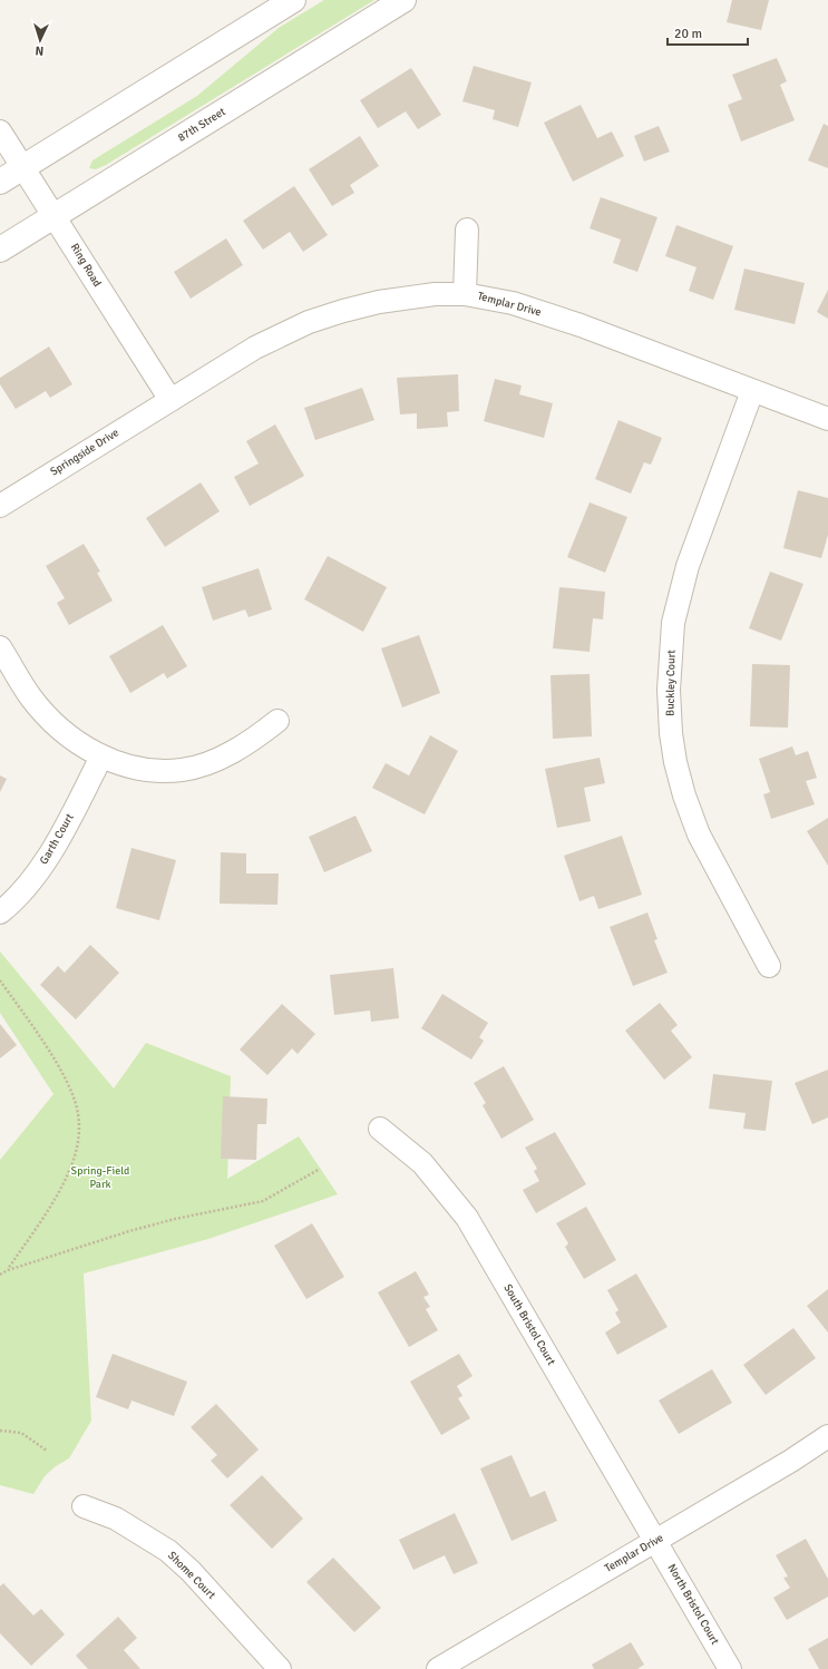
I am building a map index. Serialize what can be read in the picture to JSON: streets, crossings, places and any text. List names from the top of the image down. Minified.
{"streets":{"street":["87th Street","Ring Road","Templar Drive","Springside Drive","Buckley Court","Garth Court","South Bristol Court","Shome Court","North Bristol Court"]},"crossings":[["87th Street","Ring Road"],["Ring Road","Templar Drive"],["Ring Road","Springside Drive"],["Templar Drive","Springside Drive"],["Templar Drive","Buckley Court"],["Templar Drive","South Bristol Court"],["Templar Drive","North Bristol Court"],["South Bristol Court","North Bristol Court"]],"parks":["Spring-Field Park"],"scale_bar":"20 m","north":"bottom"}
